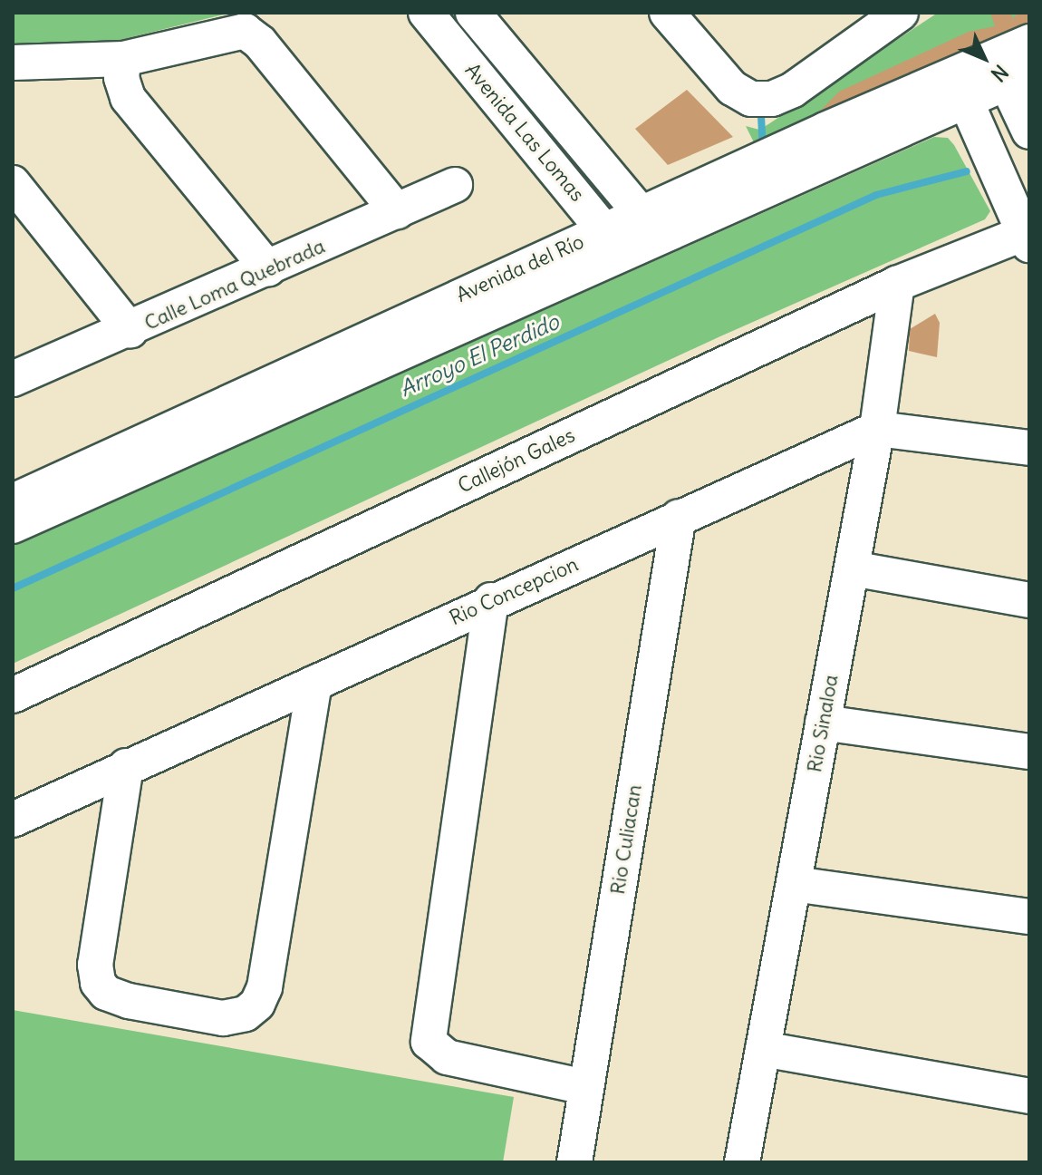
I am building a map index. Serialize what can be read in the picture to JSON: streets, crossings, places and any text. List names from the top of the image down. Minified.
{"streets":{"street":["Avenida Las Lomas","Avenida del Río","Calle Loma Quebrada","Callejón Gales","Rio Concepcion","Rio Sinaloa","Rio Culiacan"]},"crossings":[["Avenida Las Lomas","Avenida del Río"],["Callejón Gales","Rio Sinaloa"],["Rio Concepcion","Rio Sinaloa"],["Rio Concepcion","Rio Culiacan"]],"water":["Arroyo El Perdido"],"north":"bottom right"}
